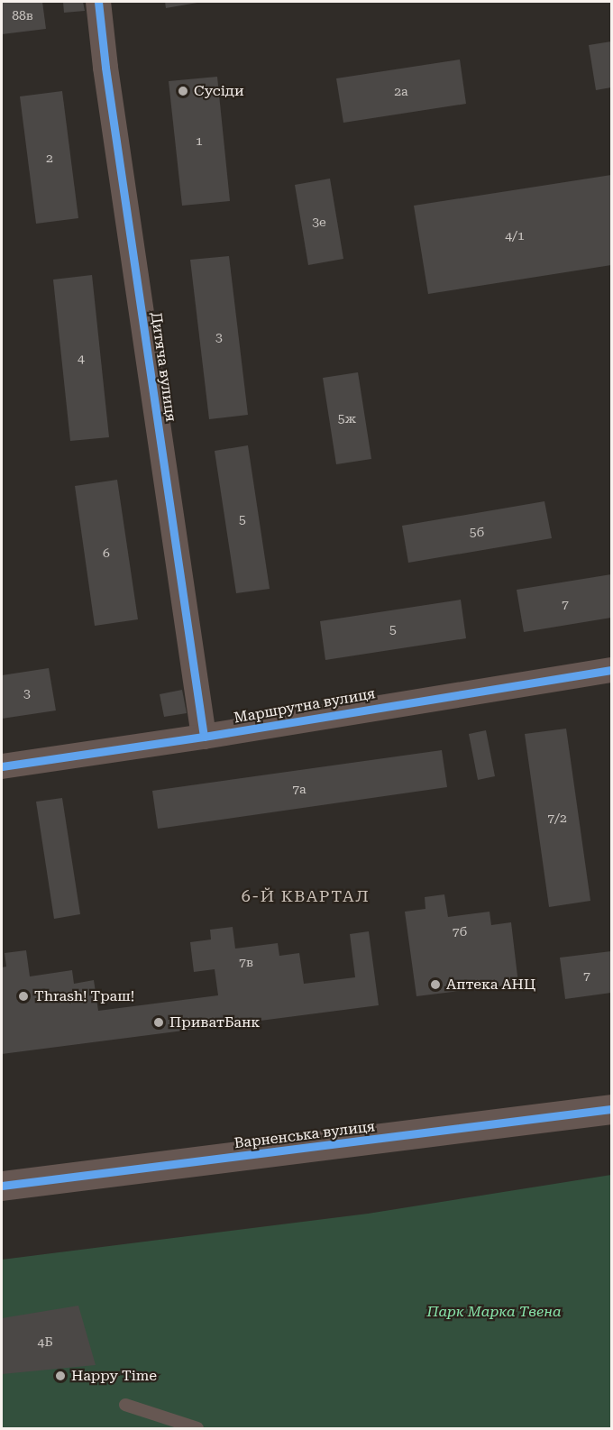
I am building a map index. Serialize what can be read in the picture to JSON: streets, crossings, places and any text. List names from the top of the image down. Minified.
{"streets":{"street":["Дитяча вулиця","Маршрутна вулиця","Варненська вулиця"]},"crossings":[["Дитяча вулиця","Маршрутна вулиця"]],"districts":["6-Й КВАРТАЛ"],"parks":["Парк Марка Твена"],"places":["Сусіди","Аптека АНЦ","Thrash! Траш!","ПриватБанк","Happy Time"],"house_numbers":["88в","2а","1","2","3е","4/1","3","4","5ж","5","5б","6","7","5","3","7а","7/2","7б","7в","7","4Б"]}
